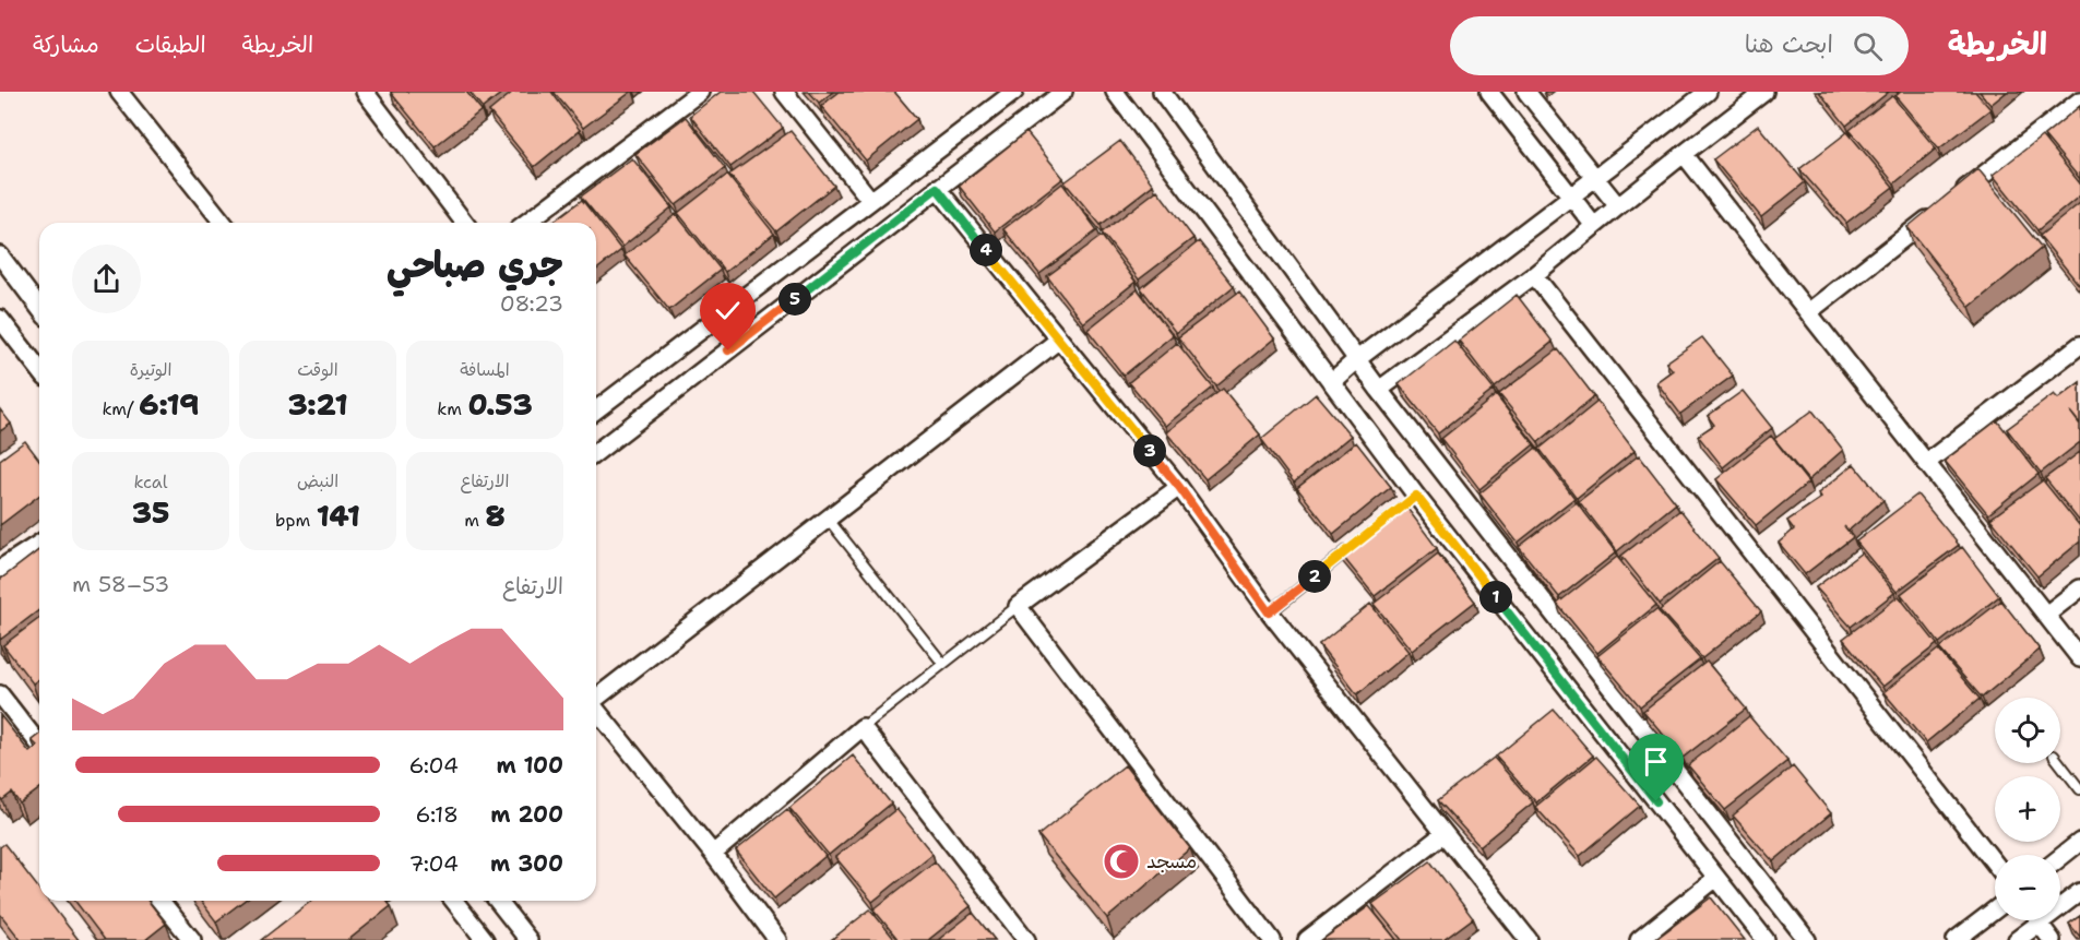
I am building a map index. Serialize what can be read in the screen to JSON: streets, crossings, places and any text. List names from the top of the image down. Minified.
{"places":{"mosque":["مسجد"]},"page":{"header":"الخريطة","search":"ابحث هنا","nav":["الخريطة","الطبقات","مشاركة"],"heading":["جري صباحي","08:23"],"pins":["4","5","3","2","1"],"stats":[["المسافة","0.53 km"],["الوقت","3:21"],["الوتيرة","6:19 /km"],["الارتفاع","8 m"],["النبض","141 bpm"],["kcal","35"]],"chart":["الارتفاع","53–58 m"],"map_buttons":["+","−"],"list":[{"name":"100 m","note":"6:04"},{"name":"200 m","note":"6:18"},{"name":"300 m","note":"7:04"}]}}
